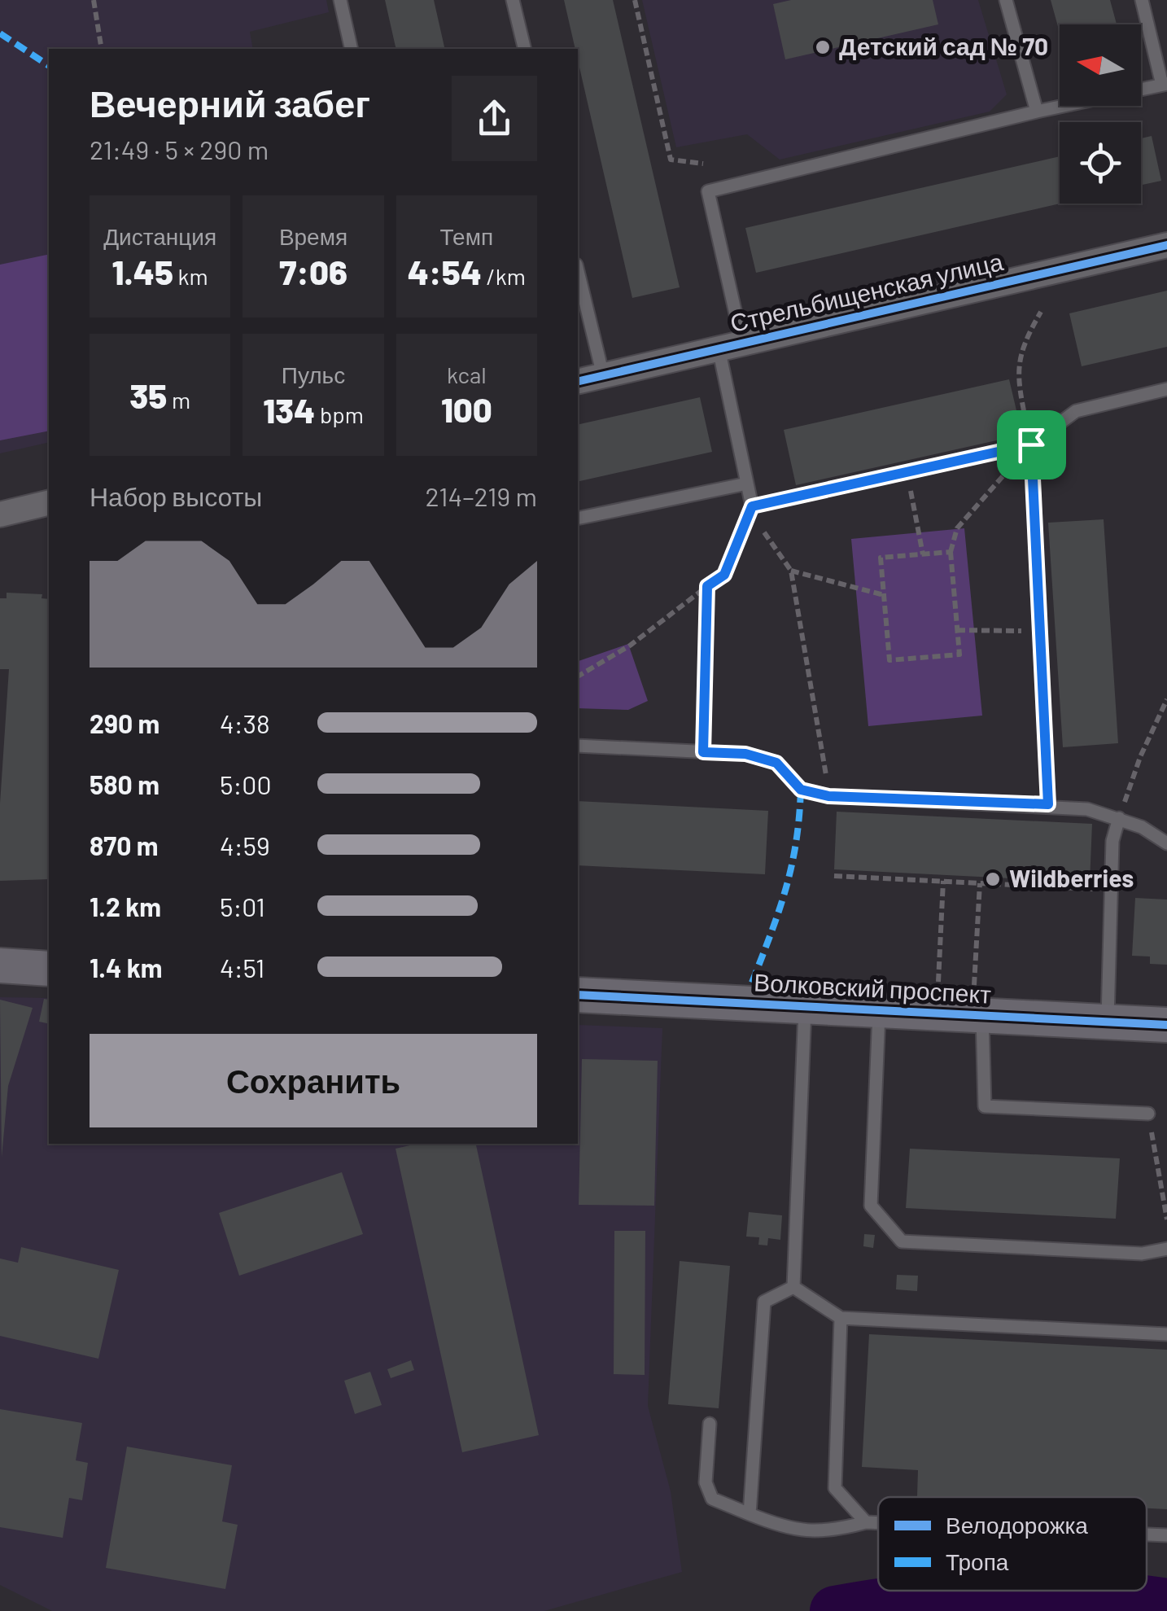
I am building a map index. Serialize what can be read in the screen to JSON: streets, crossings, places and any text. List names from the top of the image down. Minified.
{"streets":{"street":["Стрельбищенская улица","Волковский проспект"]},"places":["Детский сад № 70","Wildberries"],"legend":["Велодорожка","Тропа"],"north":"left","page":{"heading":["Вечерний забег","21:49 · 5 × 290 m"],"stats":[["Дистанция","1.45 km"],["Время","7:06"],["Темп","4:54 /km"],["35 m"],["Пульс","134 bpm"],["kcal","100"]],"chart":["Набор высоты","214–219 m"],"list":[{"name":"290 m","note":"4:38"},{"name":"580 m","note":"5:00"},{"name":"870 m","note":"4:59"},{"name":"1.2 km","note":"5:01"},{"name":"1.4 km","note":"4:51"}],"buttons":"Сохранить"}}
